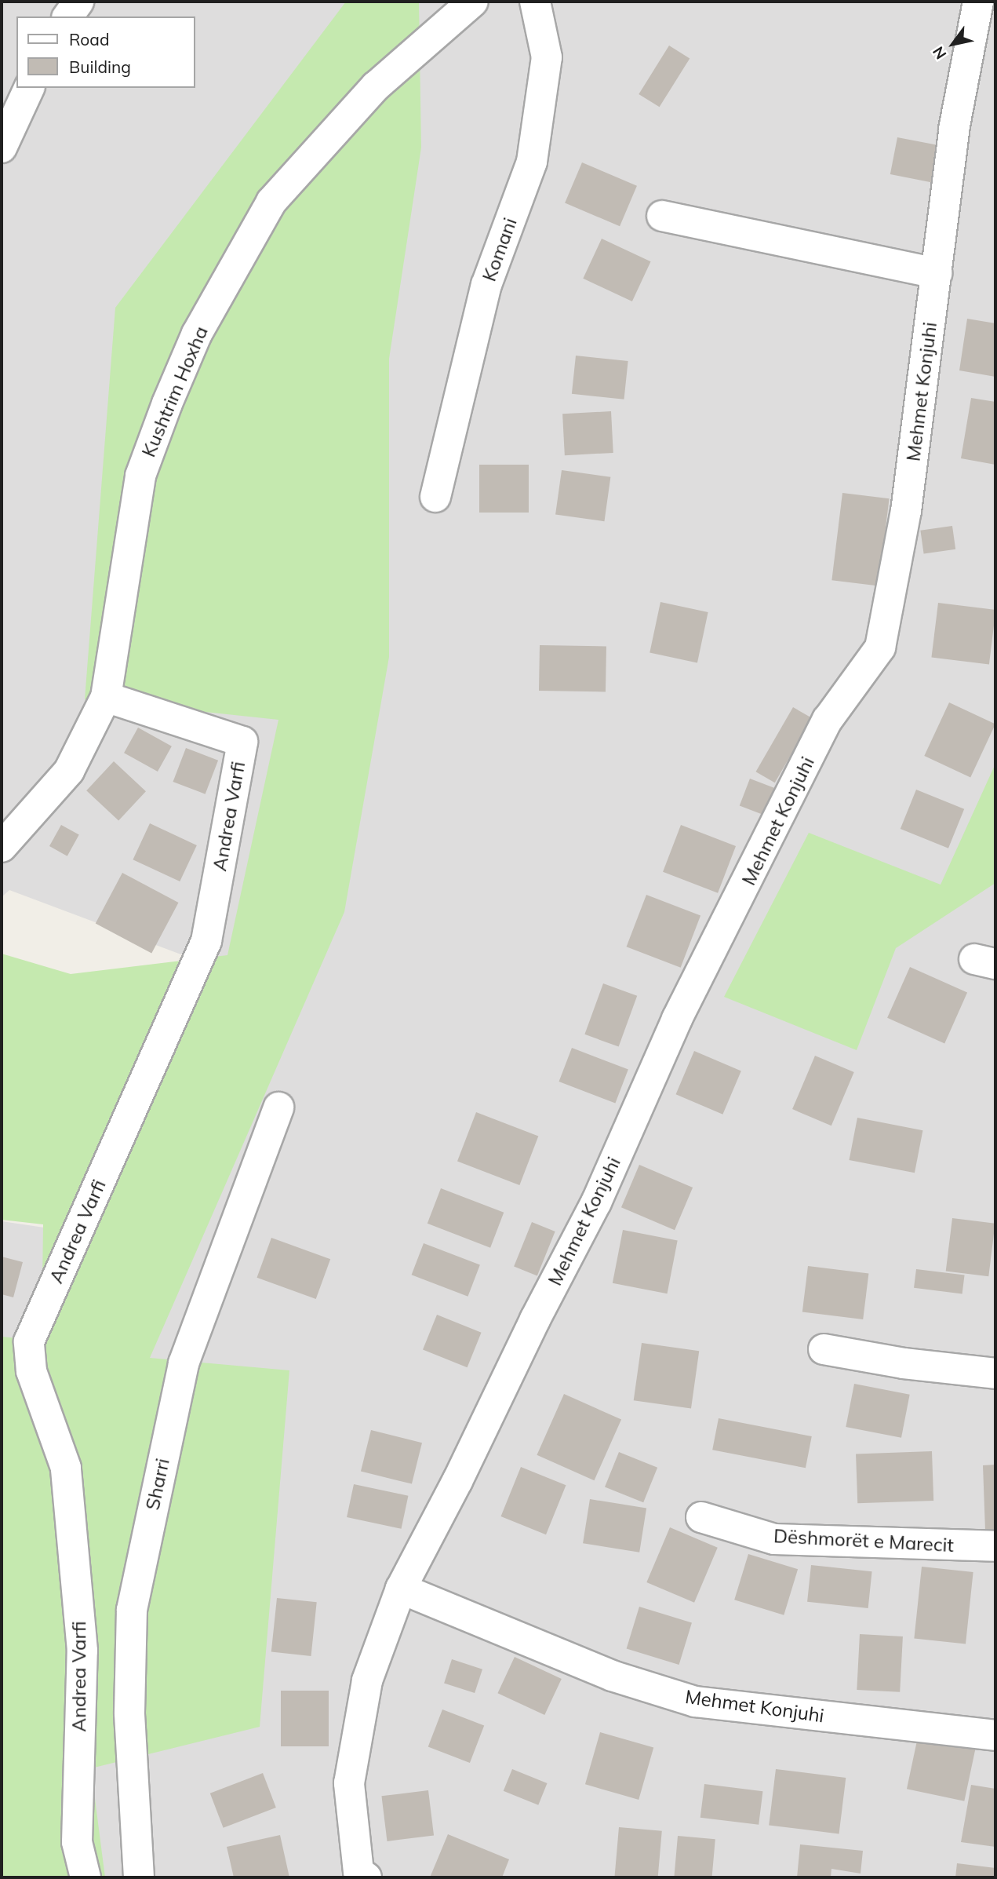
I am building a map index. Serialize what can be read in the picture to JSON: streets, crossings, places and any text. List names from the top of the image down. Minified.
{"streets":{"street":["Komani","Kushtrim Hoxha","Mehmet Konjuhi","Andrea Varfi","Sharri","Dëshmorët e Marecit"]},"crossings":[["Kushtrim Hoxha","Andrea Varfi"]],"legend":["Road","Building"],"north":"bottom left"}
